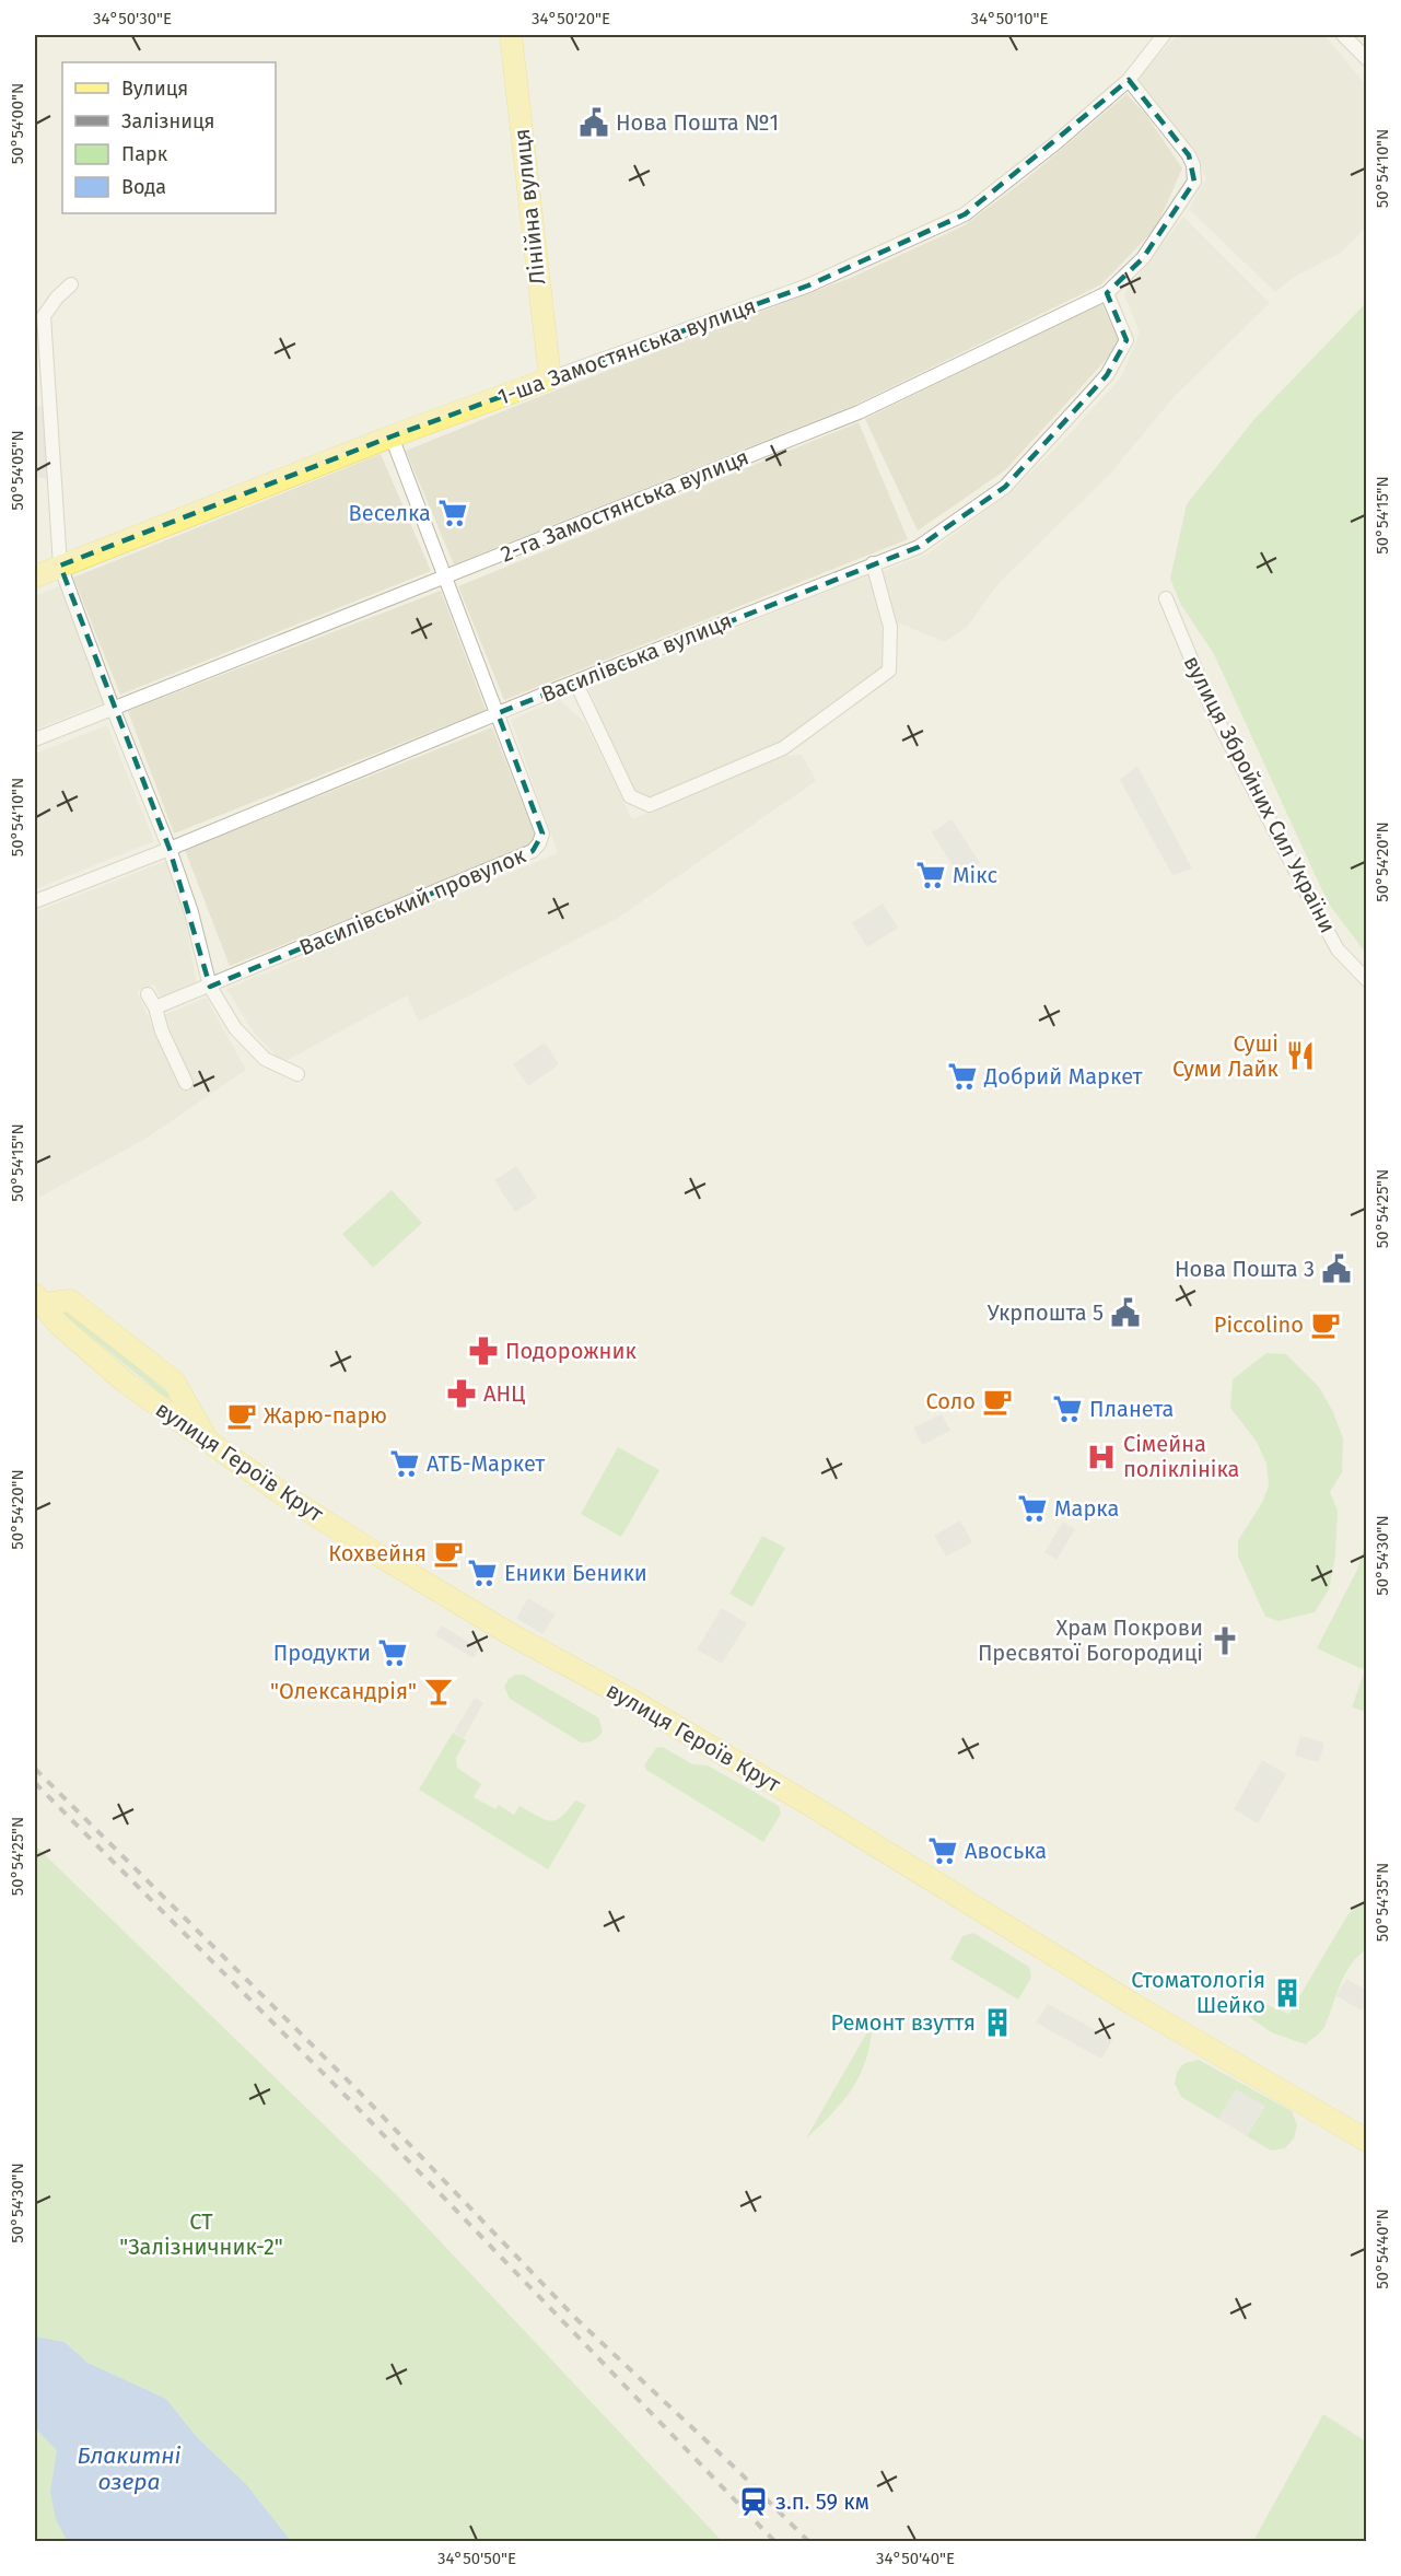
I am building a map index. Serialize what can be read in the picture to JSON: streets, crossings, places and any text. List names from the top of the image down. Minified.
{"streets":{"main road":["Лінійна вулиця","1-ша Замостянська вулиця","вулиця Героїв Крут"],"street":["2-га Замостянська вулиця","Василівська вулиця","вулиця Збройних Сил України","Василівський провулок"]},"crossings":[["Лінійна вулиця","1-ша Замостянська вулиця"],["1-ша Замостянська вулиця","2-га Замостянська вулиця"],["1-ша Замостянська вулиця","Василівський провулок"],["2-га Замостянська вулиця","Василівська вулиця"],["2-га Замостянська вулиця","Василівський провулок"],["Василівська вулиця","Василівський провулок"]],"water":["Блакитні озера"],"parks":["СТ \"Залізничник-2\""],"places":{"public building":["Нова Пошта №1","Нова Пошта 3","Укрпошта 5"],"supermarket":["Веселка","Мікс","Добрий Маркет","Планета","АТБ-Маркет","Марка","Еники Беники","Продукти","Авоська"],"restaurant":["Суші Суми Лайк"],"cafe":["Piccolino","Соло","Жарю-парю","Кохвейня"],"pharmacy":["Подорожник","АНЦ"],"hospital":["Сімейна поліклініка"],"church":["Храм Покрови Пресвятої Богородиці"],"bar":["\"Олександрія\""],"building":["Стоматологія Шейко","Ремонт взуття"],"station":["з.п. 59 км"]},"legend":["Вулиця","Залізниця","Парк","Вода"],"coordinates":["34°50'30\"E","34°50'20\"E","34°50'10\"E","50°54'00\"N","50°54'10\"N","50°54'05\"N","50°54'15\"N","50°54'20\"N","50°54'25\"N","50°54'30\"N","50°54'35\"N","50°54'40\"N","34°50'50\"E","34°50'40\"E"]}
